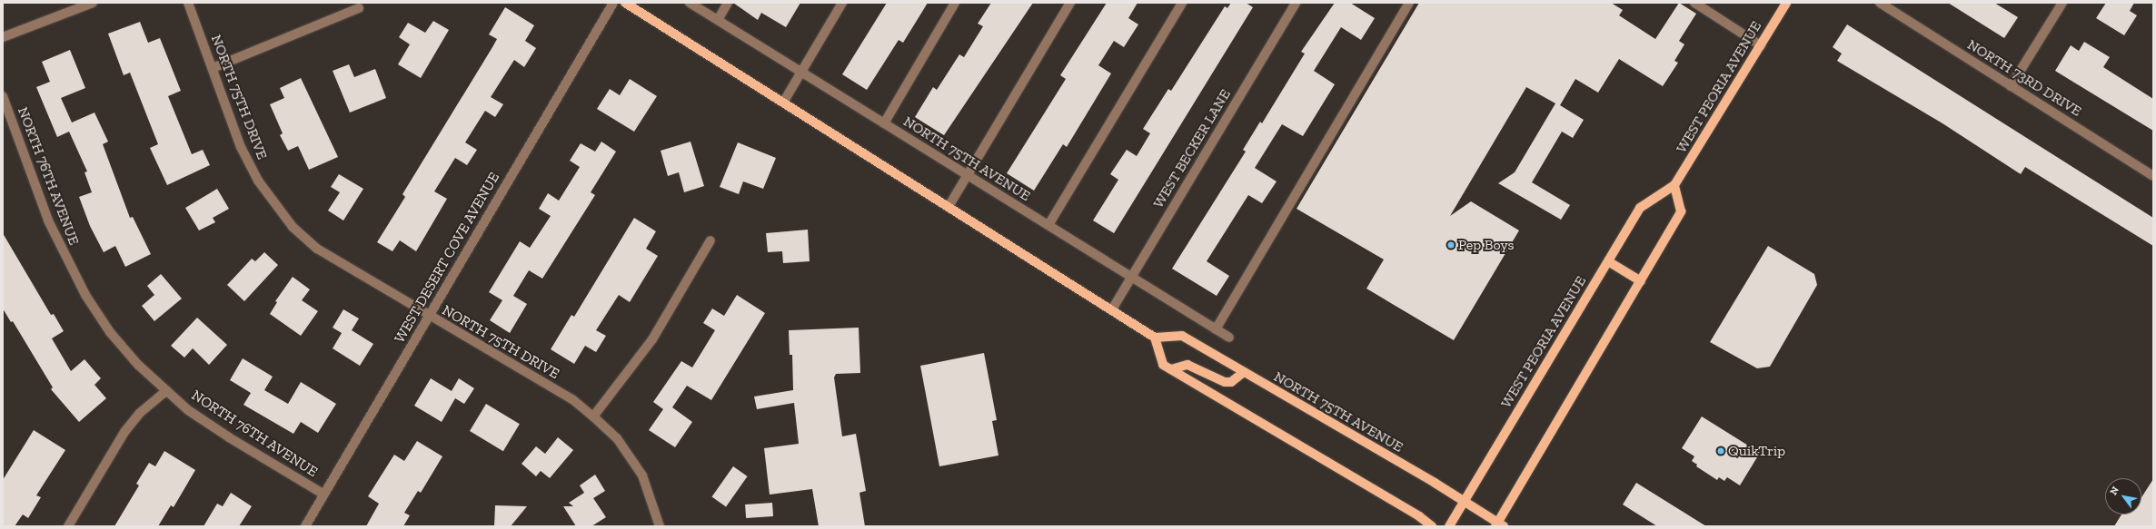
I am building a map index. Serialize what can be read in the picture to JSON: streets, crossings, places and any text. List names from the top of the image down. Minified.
{"streets":{"main road":["WEST PEORIA AVENUE","NORTH 75TH AVENUE"],"street":["NORTH 73RD DRIVE","NORTH 75TH DRIVE","WEST BECKER LANE","NORTH 76TH AVENUE","WEST DESERT COVE AVENUE"]},"crossings":[["WEST PEORIA AVENUE","NORTH 75TH AVENUE"],["NORTH 75TH DRIVE","WEST DESERT COVE AVENUE"],["WEST BECKER LANE","NORTH 75TH AVENUE"],["NORTH 76TH AVENUE","WEST DESERT COVE AVENUE"]],"places":["Pep Boys","QuikTrip"],"north":"top left"}
